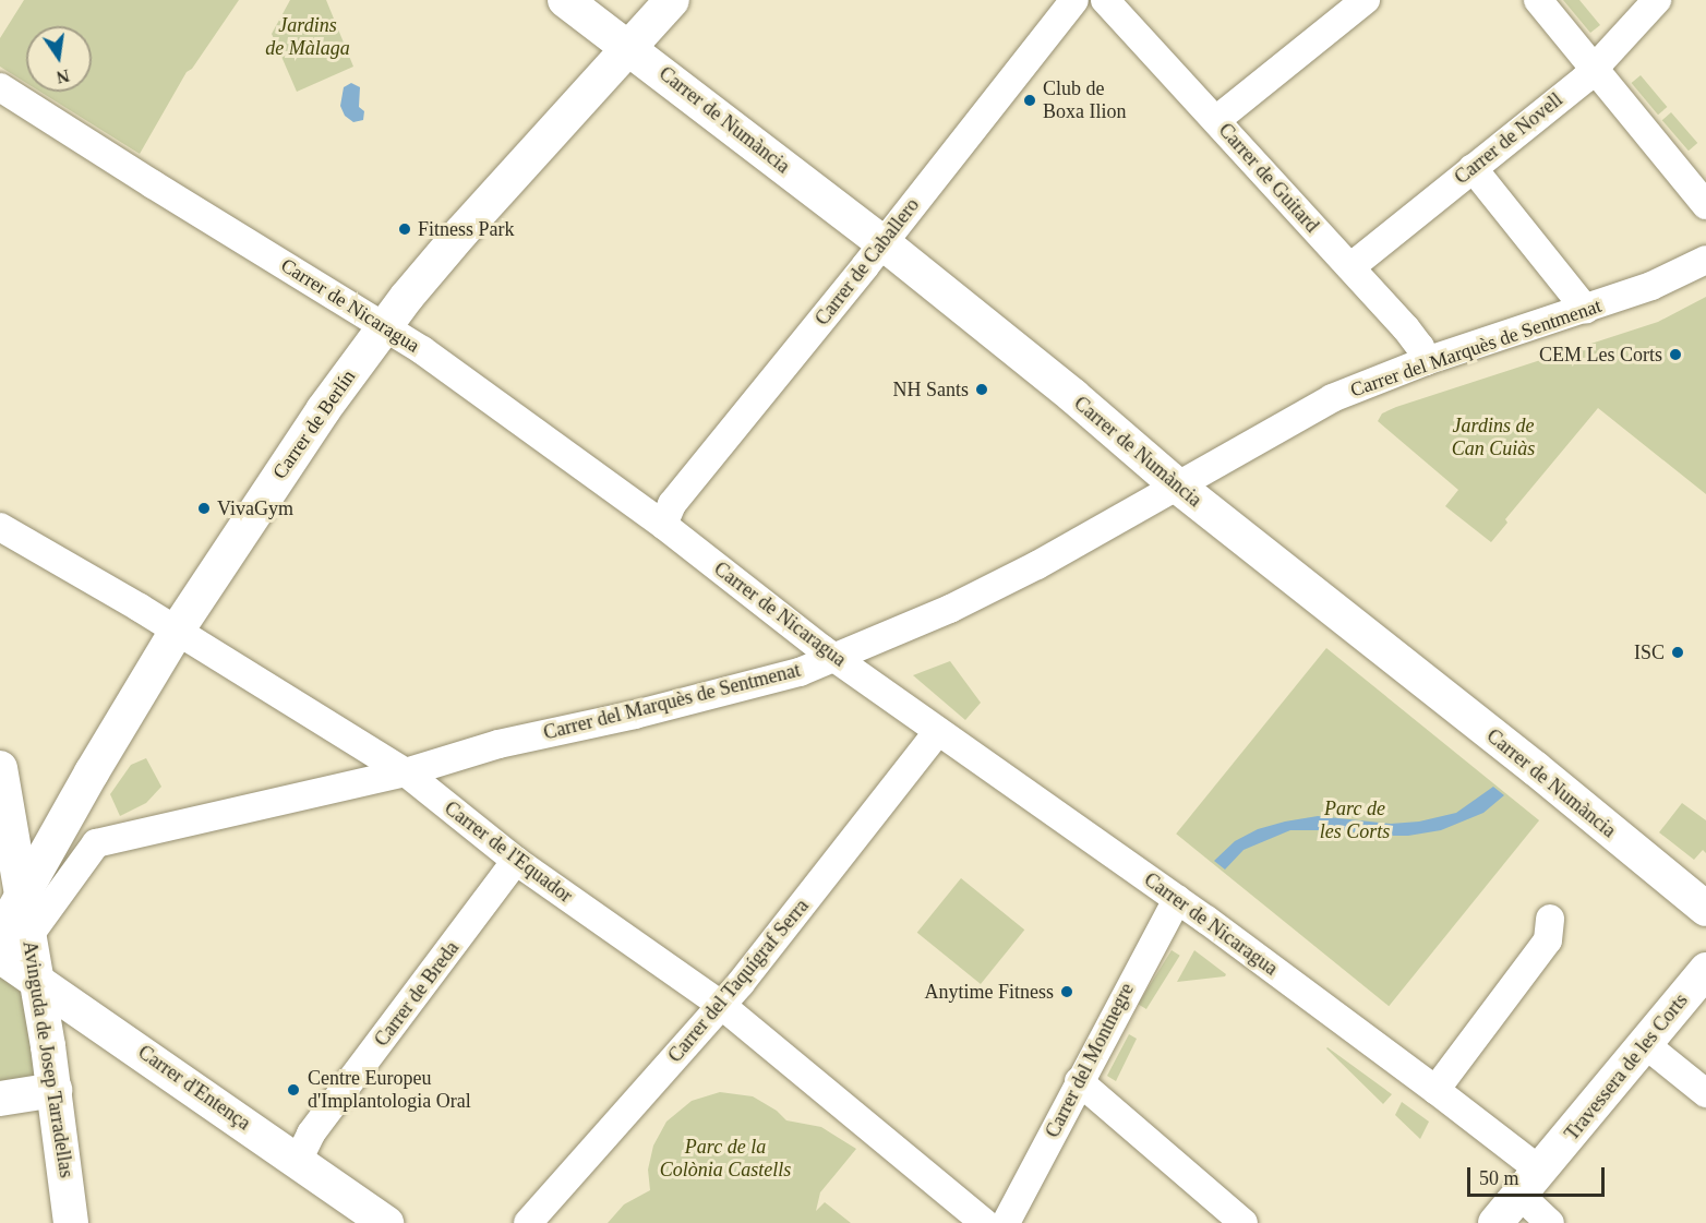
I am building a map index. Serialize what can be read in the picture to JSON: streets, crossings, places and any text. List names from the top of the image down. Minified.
{"streets":{"main road":["Carrer de Numància","Carrer de Berlín","Avinguda de Josep Tarradellas","Travessera de les Corts","Carrer d'Entença"],"street":["Carrer de Novell","Carrer de Guitard","Carrer de Caballero","Carrer de Nicaragua","Carrer del Marquès de Sentmenat","Carrer de l'Equador","Carrer del Taquígraf Serra","Carrer de Breda","Carrer del Montnegre"]},"crossings":[["Carrer de Numància","Carrer de Caballero"],["Carrer de Numància","Carrer del Marquès de Sentmenat"],["Carrer de Numància","Carrer de Berlín"],["Carrer de Novell","Carrer de Guitard"],["Carrer de Guitard","Carrer del Marquès de Sentmenat"],["Carrer de Caballero","Carrer de Nicaragua"],["Carrer de Nicaragua","Carrer del Marquès de Sentmenat"],["Carrer de Nicaragua","Carrer de Berlín"],["Carrer de Nicaragua","Carrer del Taquígraf Serra"],["Carrer de Nicaragua","Carrer del Montnegre"],["Carrer de Nicaragua","Travessera de les Corts"],["Carrer del Marquès de Sentmenat","Carrer de l'Equador"],["Carrer de Berlín","Carrer de l'Equador"],["Carrer de Berlín","Avinguda de Josep Tarradellas"],["Carrer de l'Equador","Carrer del Taquígraf Serra"],["Carrer de l'Equador","Carrer de Breda"],["Carrer de Breda","Carrer d'Entença"],["Avinguda de Josep Tarradellas","Carrer d'Entença"]],"parks":["Jardins de Màlaga","Jardins de Can Cuiàs","Parc de les Corts","Parc de la Colònia Castells"],"places":["Club de Boxa Ilion","Fitness Park","CEM Les Corts","NH Sants","VivaGym","ISC","Anytime Fitness","Centre Europeu d'Implantologia Oral"],"scale_bar":"50 m","north":"bottom"}
